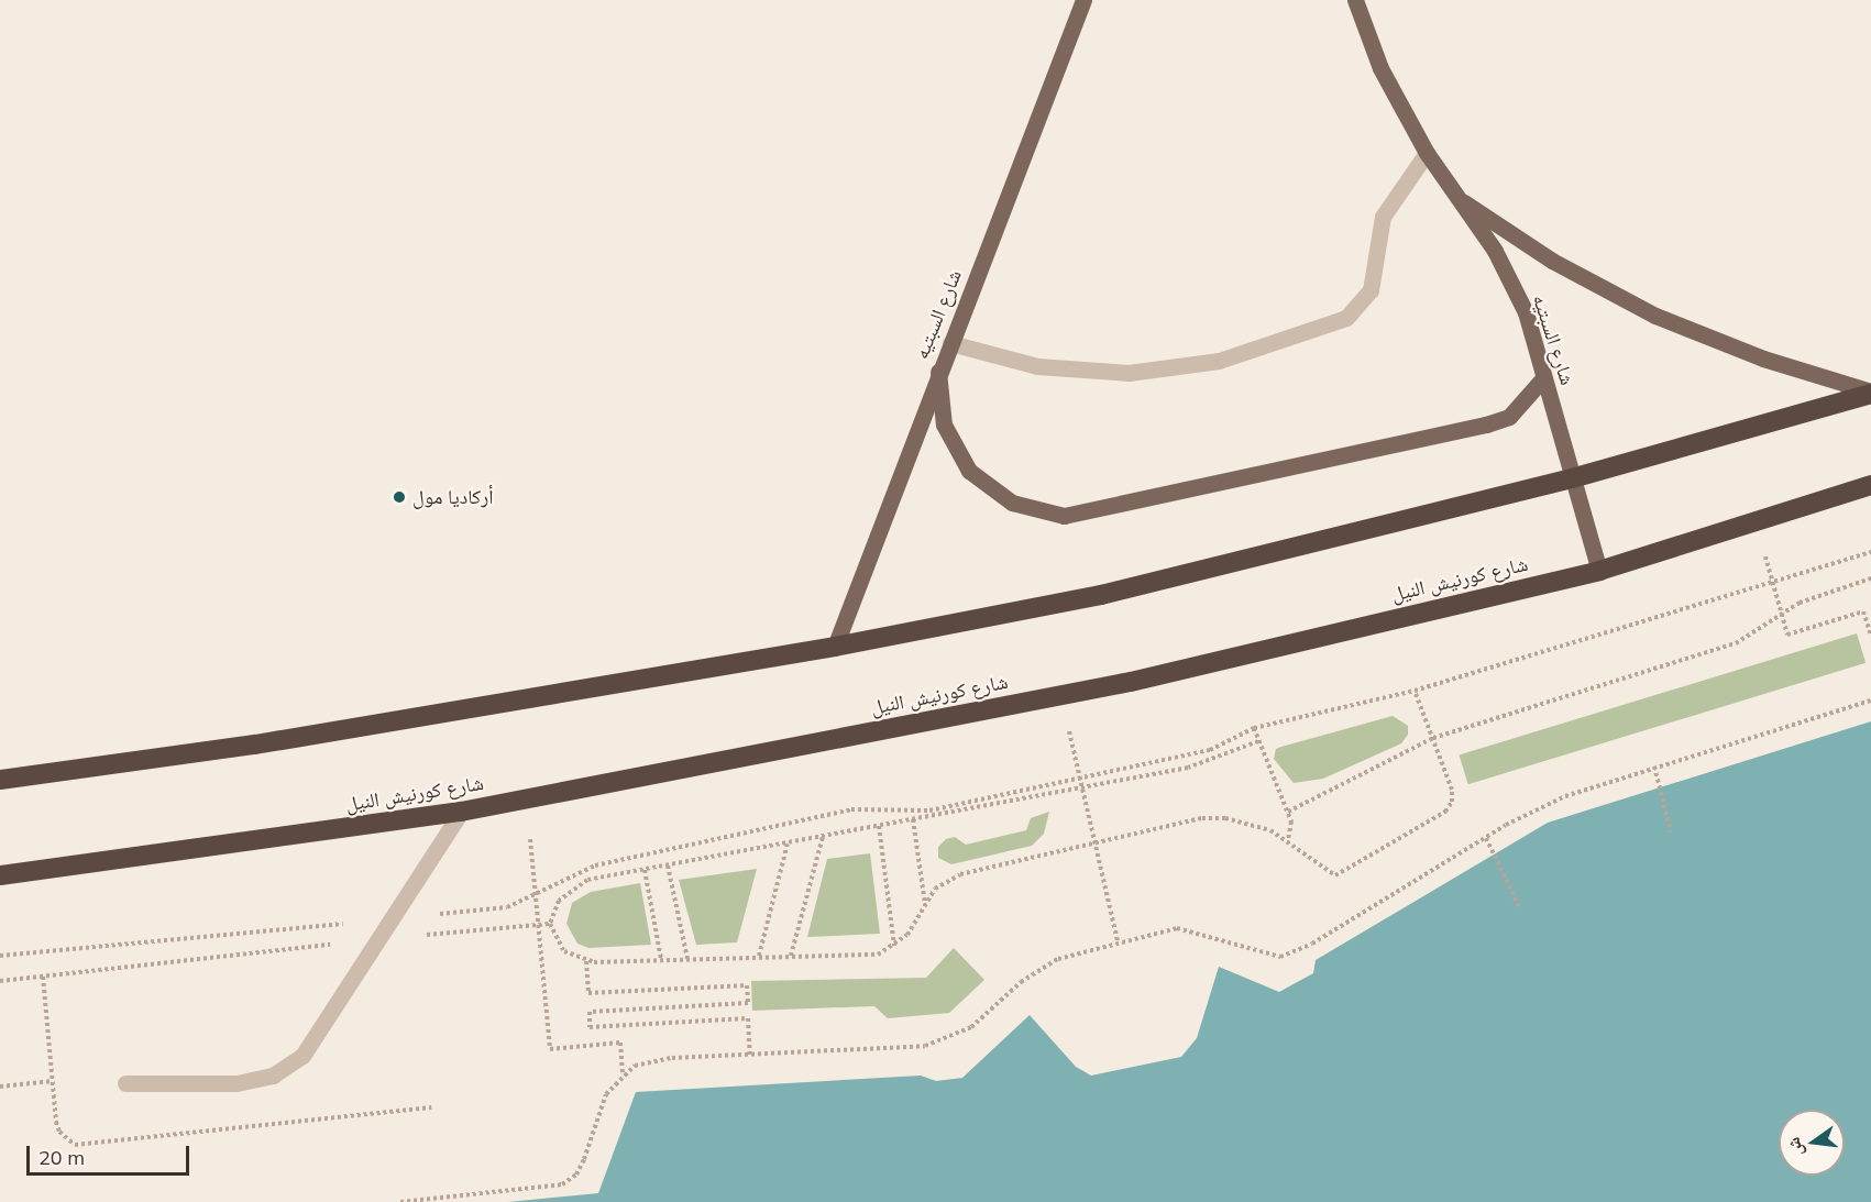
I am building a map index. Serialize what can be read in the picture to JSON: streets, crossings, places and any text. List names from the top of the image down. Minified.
{"streets":{"highway":["شارع كورنيش النيل"],"main road":["شارع السبتيه"]},"crossings":[["شارع السبتيه","شارع كورنيش النيل"]],"places":["أركاديا مول"],"scale_bar":"20 m","north":"left"}
